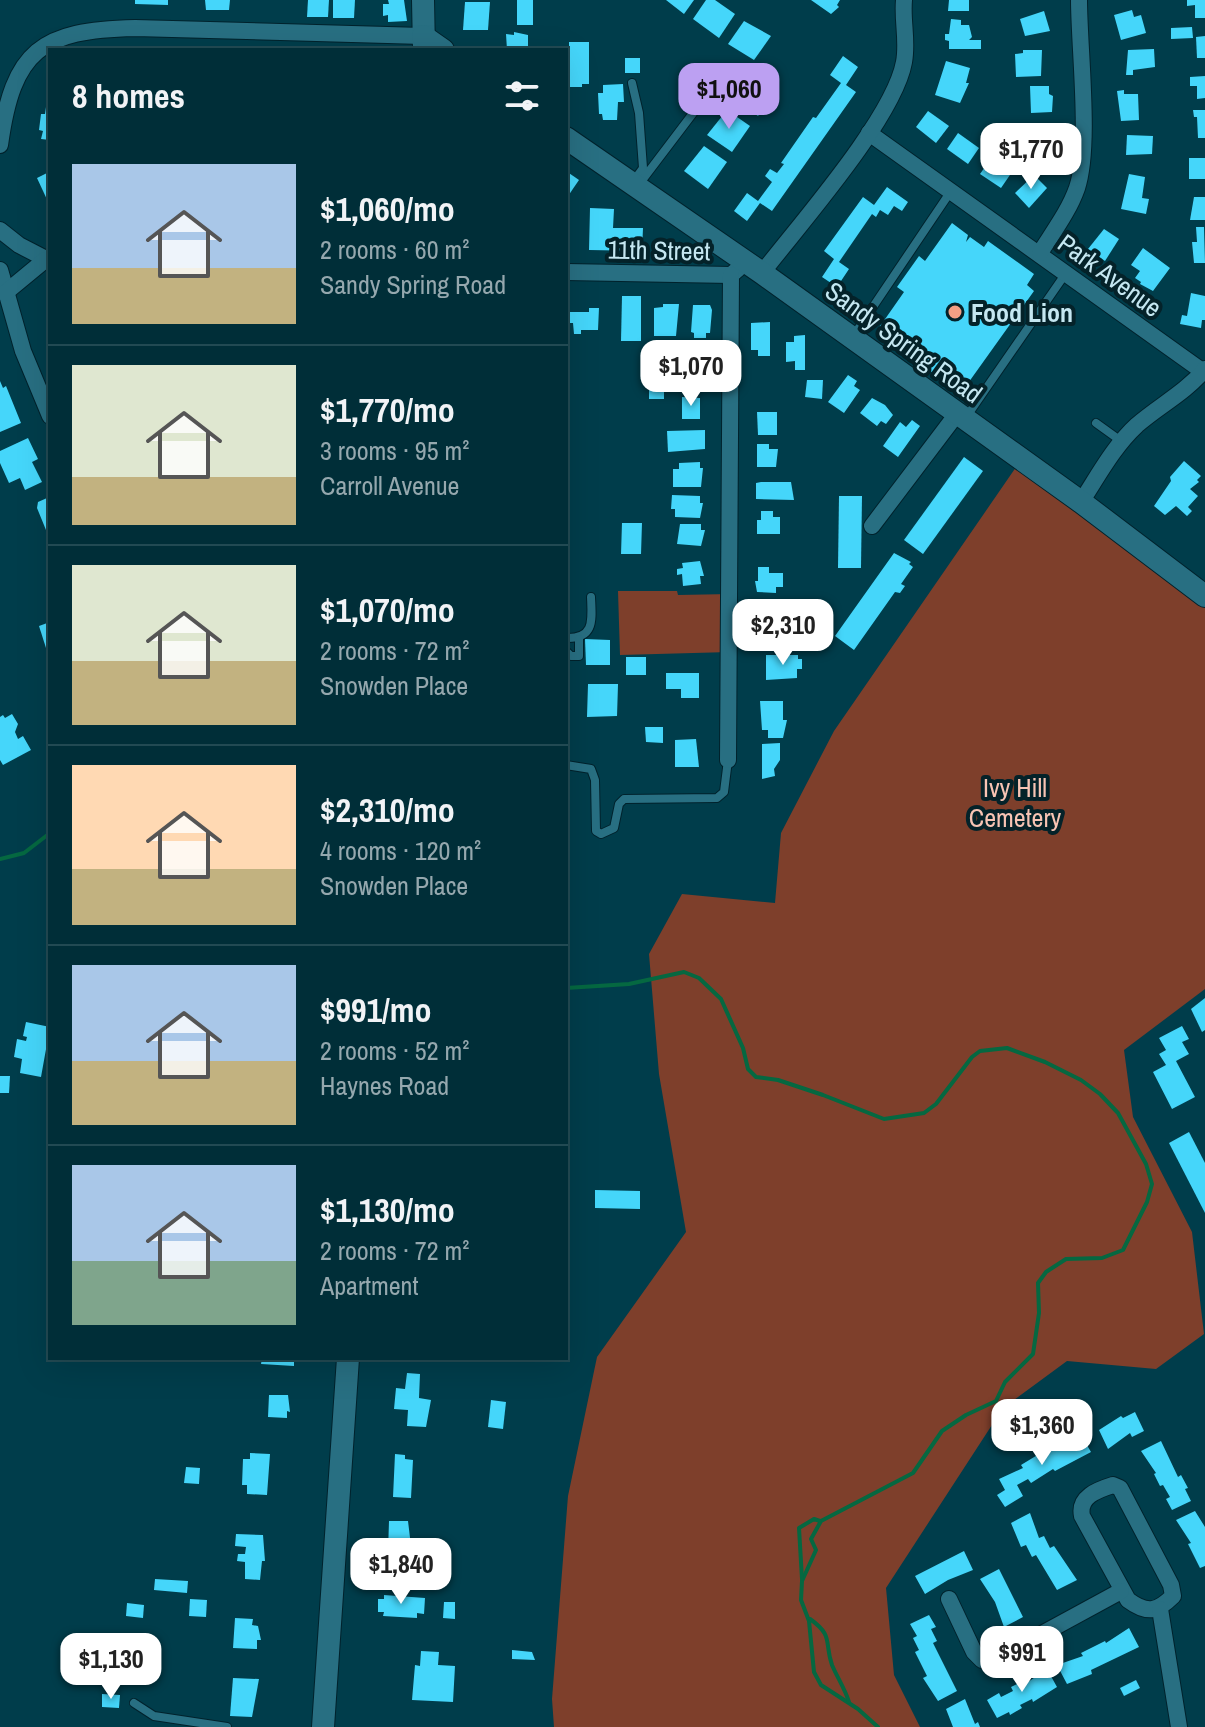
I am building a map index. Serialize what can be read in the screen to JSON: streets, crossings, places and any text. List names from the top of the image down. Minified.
{"streets":{"street":["11th Street","Park Avenue","Sandy Spring Road"]},"crossings":[["11th Street","Sandy Spring Road"]],"parks":["Ivy Hill Cemetery"],"places":["Food Lion"],"page":{"heading":"8 homes","price":["$1,060","$1,770","$1,070","$2,310","$1,360","$1,840","$991","$1,130"],"list":[{"name":"$1,060/mo","note":"2 rooms · 60 m² · Sandy Spring Road"},{"name":"$1,770/mo","note":"3 rooms · 95 m² · Carroll Avenue"},{"name":"$1,070/mo","note":"2 rooms · 72 m² · Snowden Place"},{"name":"$2,310/mo","note":"4 rooms · 120 m² · Snowden Place"},{"name":"$991/mo","note":"2 rooms · 52 m² · Haynes Road"},{"name":"$1,130/mo","note":"2 rooms · 72 m² · Apartment"}]}}
